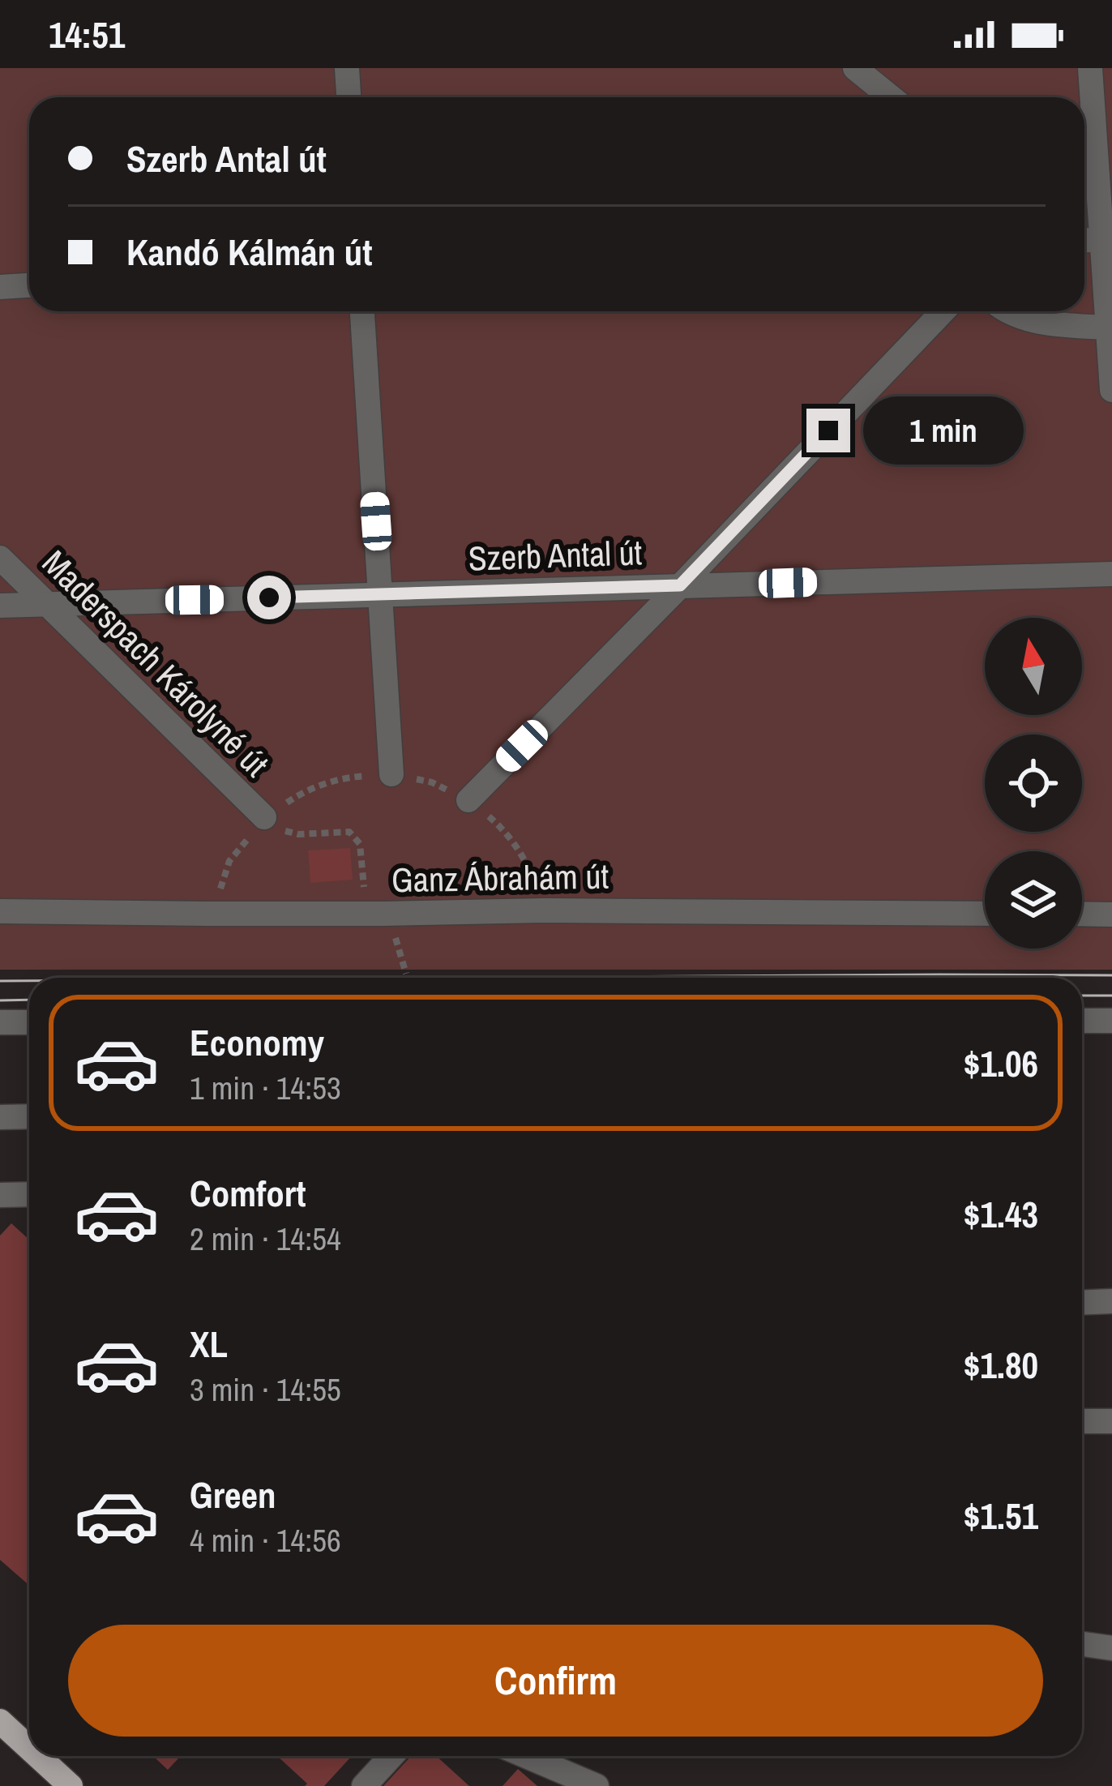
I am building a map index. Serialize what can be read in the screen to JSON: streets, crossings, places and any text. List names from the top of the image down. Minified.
{"streets":{"street":["Szerb Antal út","Maderspach Károlyné út","Ganz Ábrahám út"]},"crossings":[["Szerb Antal út","Maderspach Károlyné út"]],"north":"top","page":{"status":"14:51","banner":["Szerb Antal út","Kandó Kálmán út"],"bubble":"1 min","list":[{"name":"Economy","note":"1 min · 14:53","value":"$1.06"},{"name":"Comfort","note":"2 min · 14:54","value":"$1.43"},{"name":"XL","note":"3 min · 14:55","value":"$1.80"},{"name":"Green","note":"4 min · 14:56","value":"$1.51"}],"buttons":"Confirm"}}
